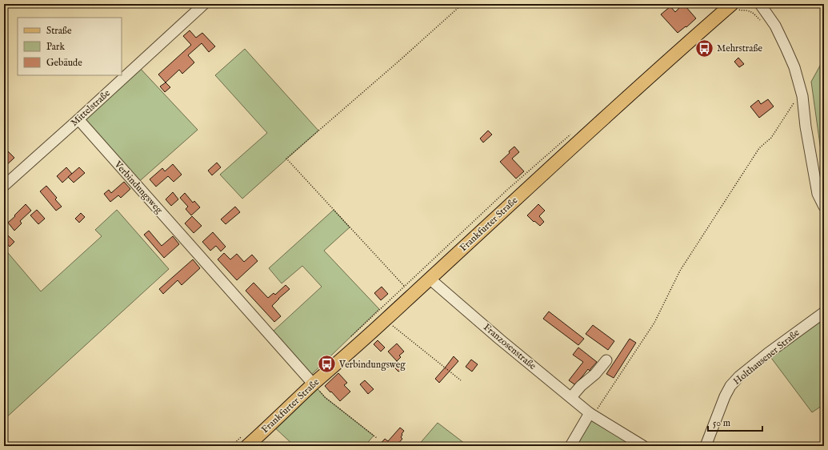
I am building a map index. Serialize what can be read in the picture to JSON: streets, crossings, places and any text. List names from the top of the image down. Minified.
{"streets":{"main road":["Frankfurter Straße"],"street":["Mittelstraße","Verbindungsweg","Franzosenstraße","Holthausener Straße"]},"crossings":[["Mittelstraße","Verbindungsweg"],["Verbindungsweg","Frankfurter Straße"],["Frankfurter Straße","Franzosenstraße"]],"places":{"bus stop":["Mehrstraße","Verbindungsweg"]},"legend":["Straße","Park","Gebäude"],"scale_bar":"50 m"}
